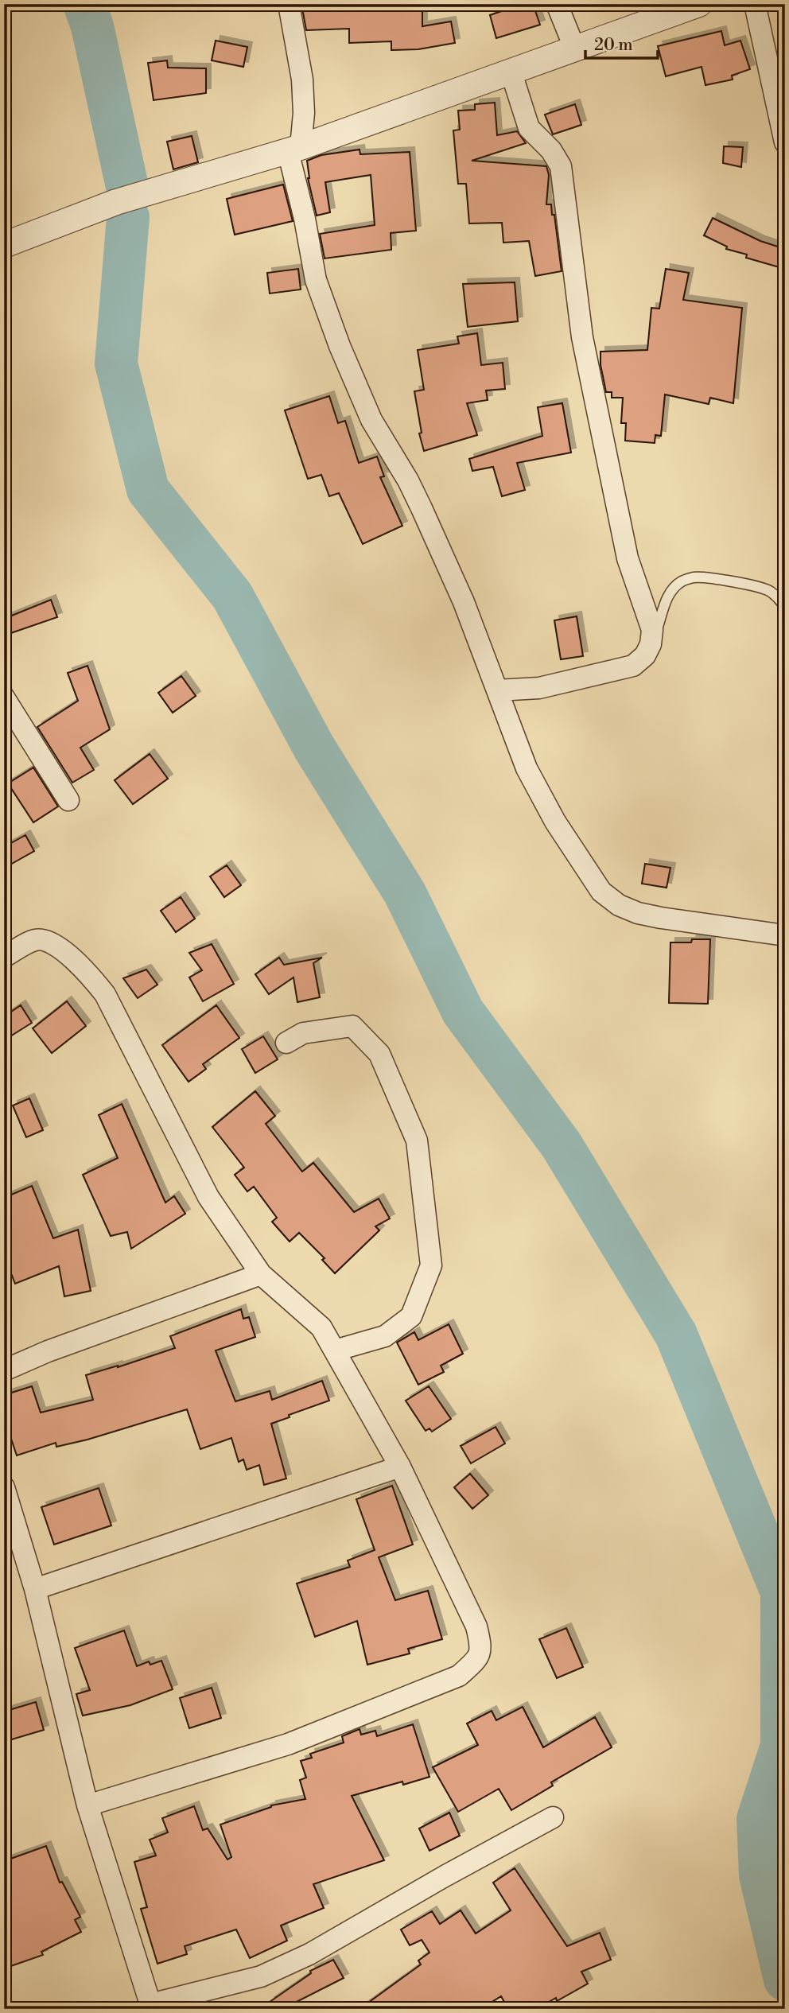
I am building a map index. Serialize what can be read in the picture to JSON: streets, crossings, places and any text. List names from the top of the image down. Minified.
{"scale_bar":"20 m"}
